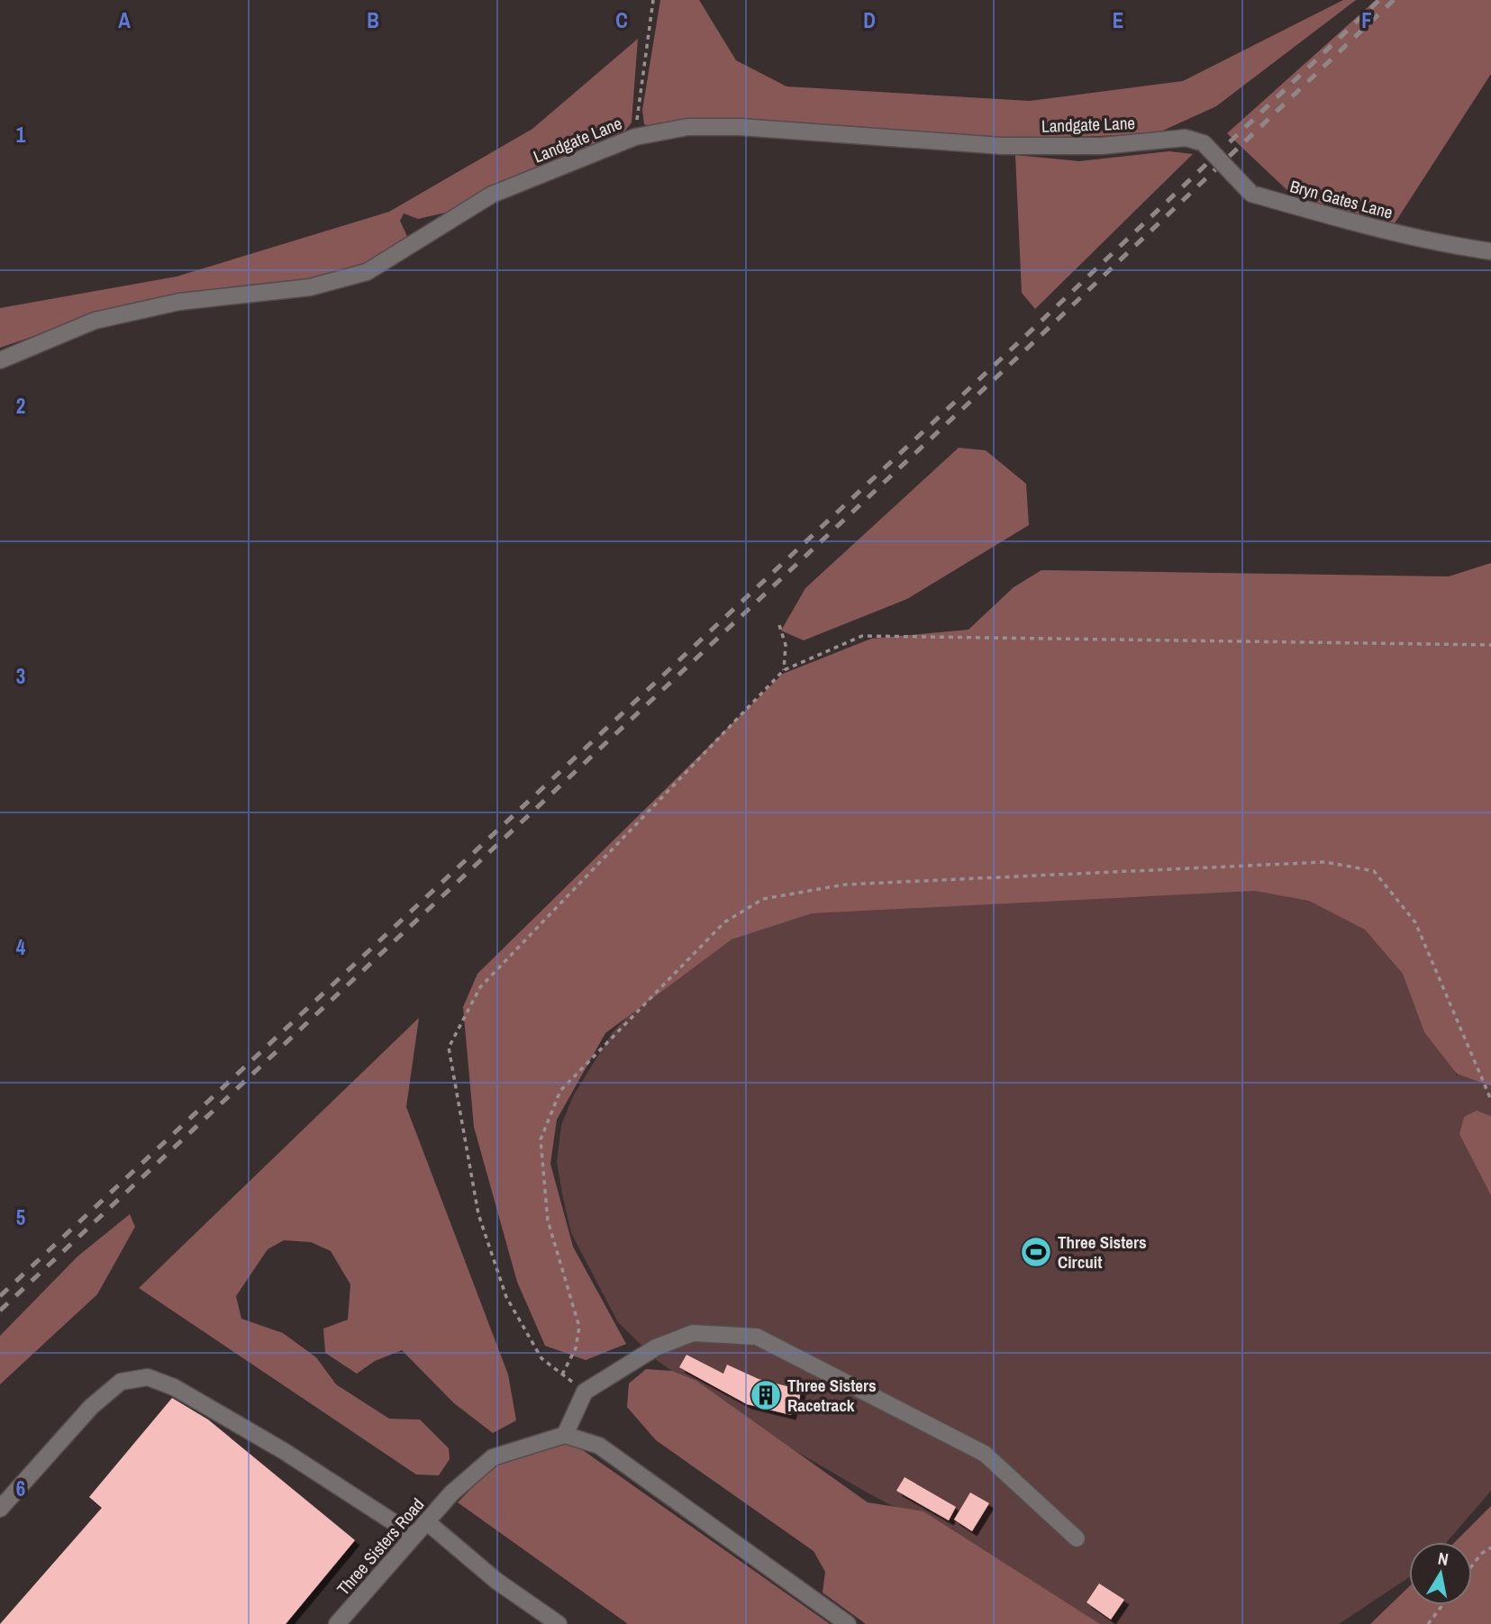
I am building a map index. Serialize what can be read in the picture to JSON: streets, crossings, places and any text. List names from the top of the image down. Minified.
{"streets":{"street":["Landgate Lane","Bryn Gates Lane","Three Sisters Road"]},"crossings":[["Landgate Lane","Bryn Gates Lane"]],"places":{"sports":["Three Sisters Circuit"],"building":["Three Sisters Racetrack"]},"north":"top","grid":{"columns":["A","B","C","D","E","F"],"rows":["1","2","3","4","5","6"]}}
